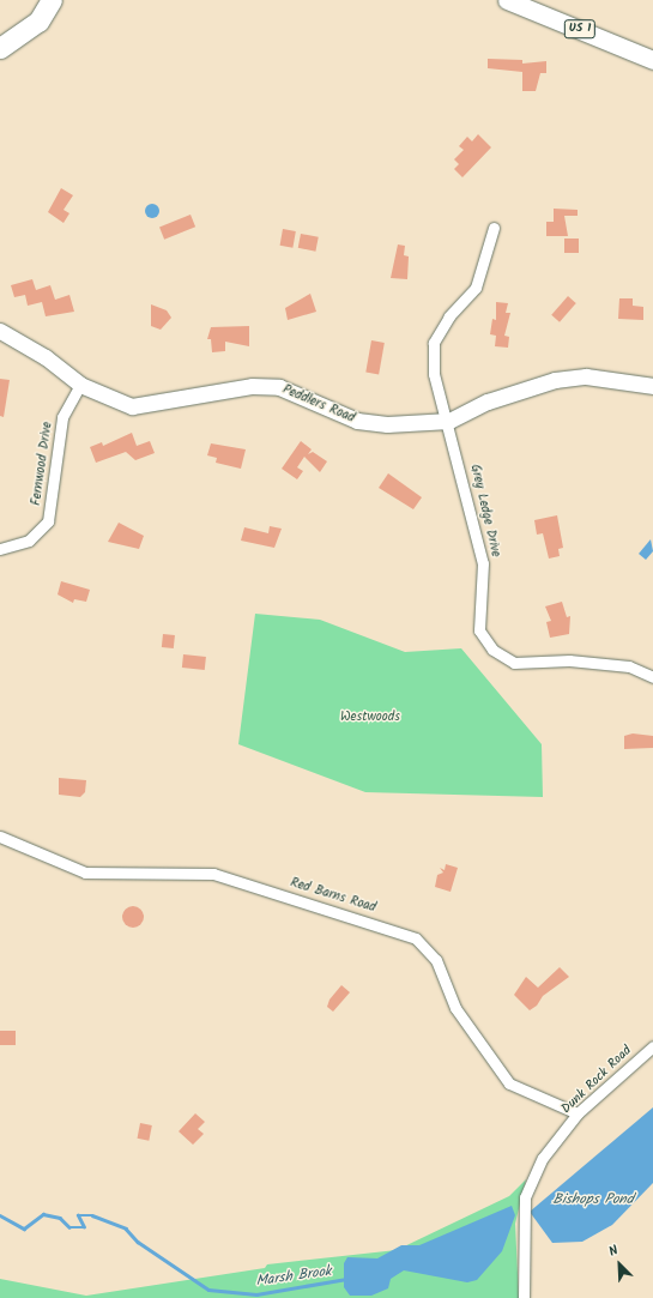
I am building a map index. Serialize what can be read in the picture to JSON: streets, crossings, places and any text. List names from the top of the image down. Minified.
{"streets":{"main road":["US 1"],"street":["Peddlers Road","Fernwood Drive","Grey Ledge Drive","Red Barns Road","Dunk Rock Road"]},"crossings":[["Peddlers Road","Fernwood Drive"],["Peddlers Road","Grey Ledge Drive"],["Red Barns Road","Dunk Rock Road"]],"water":["Bishops Pond","Marsh Brook"],"parks":["Westwoods"],"north":"top left"}
